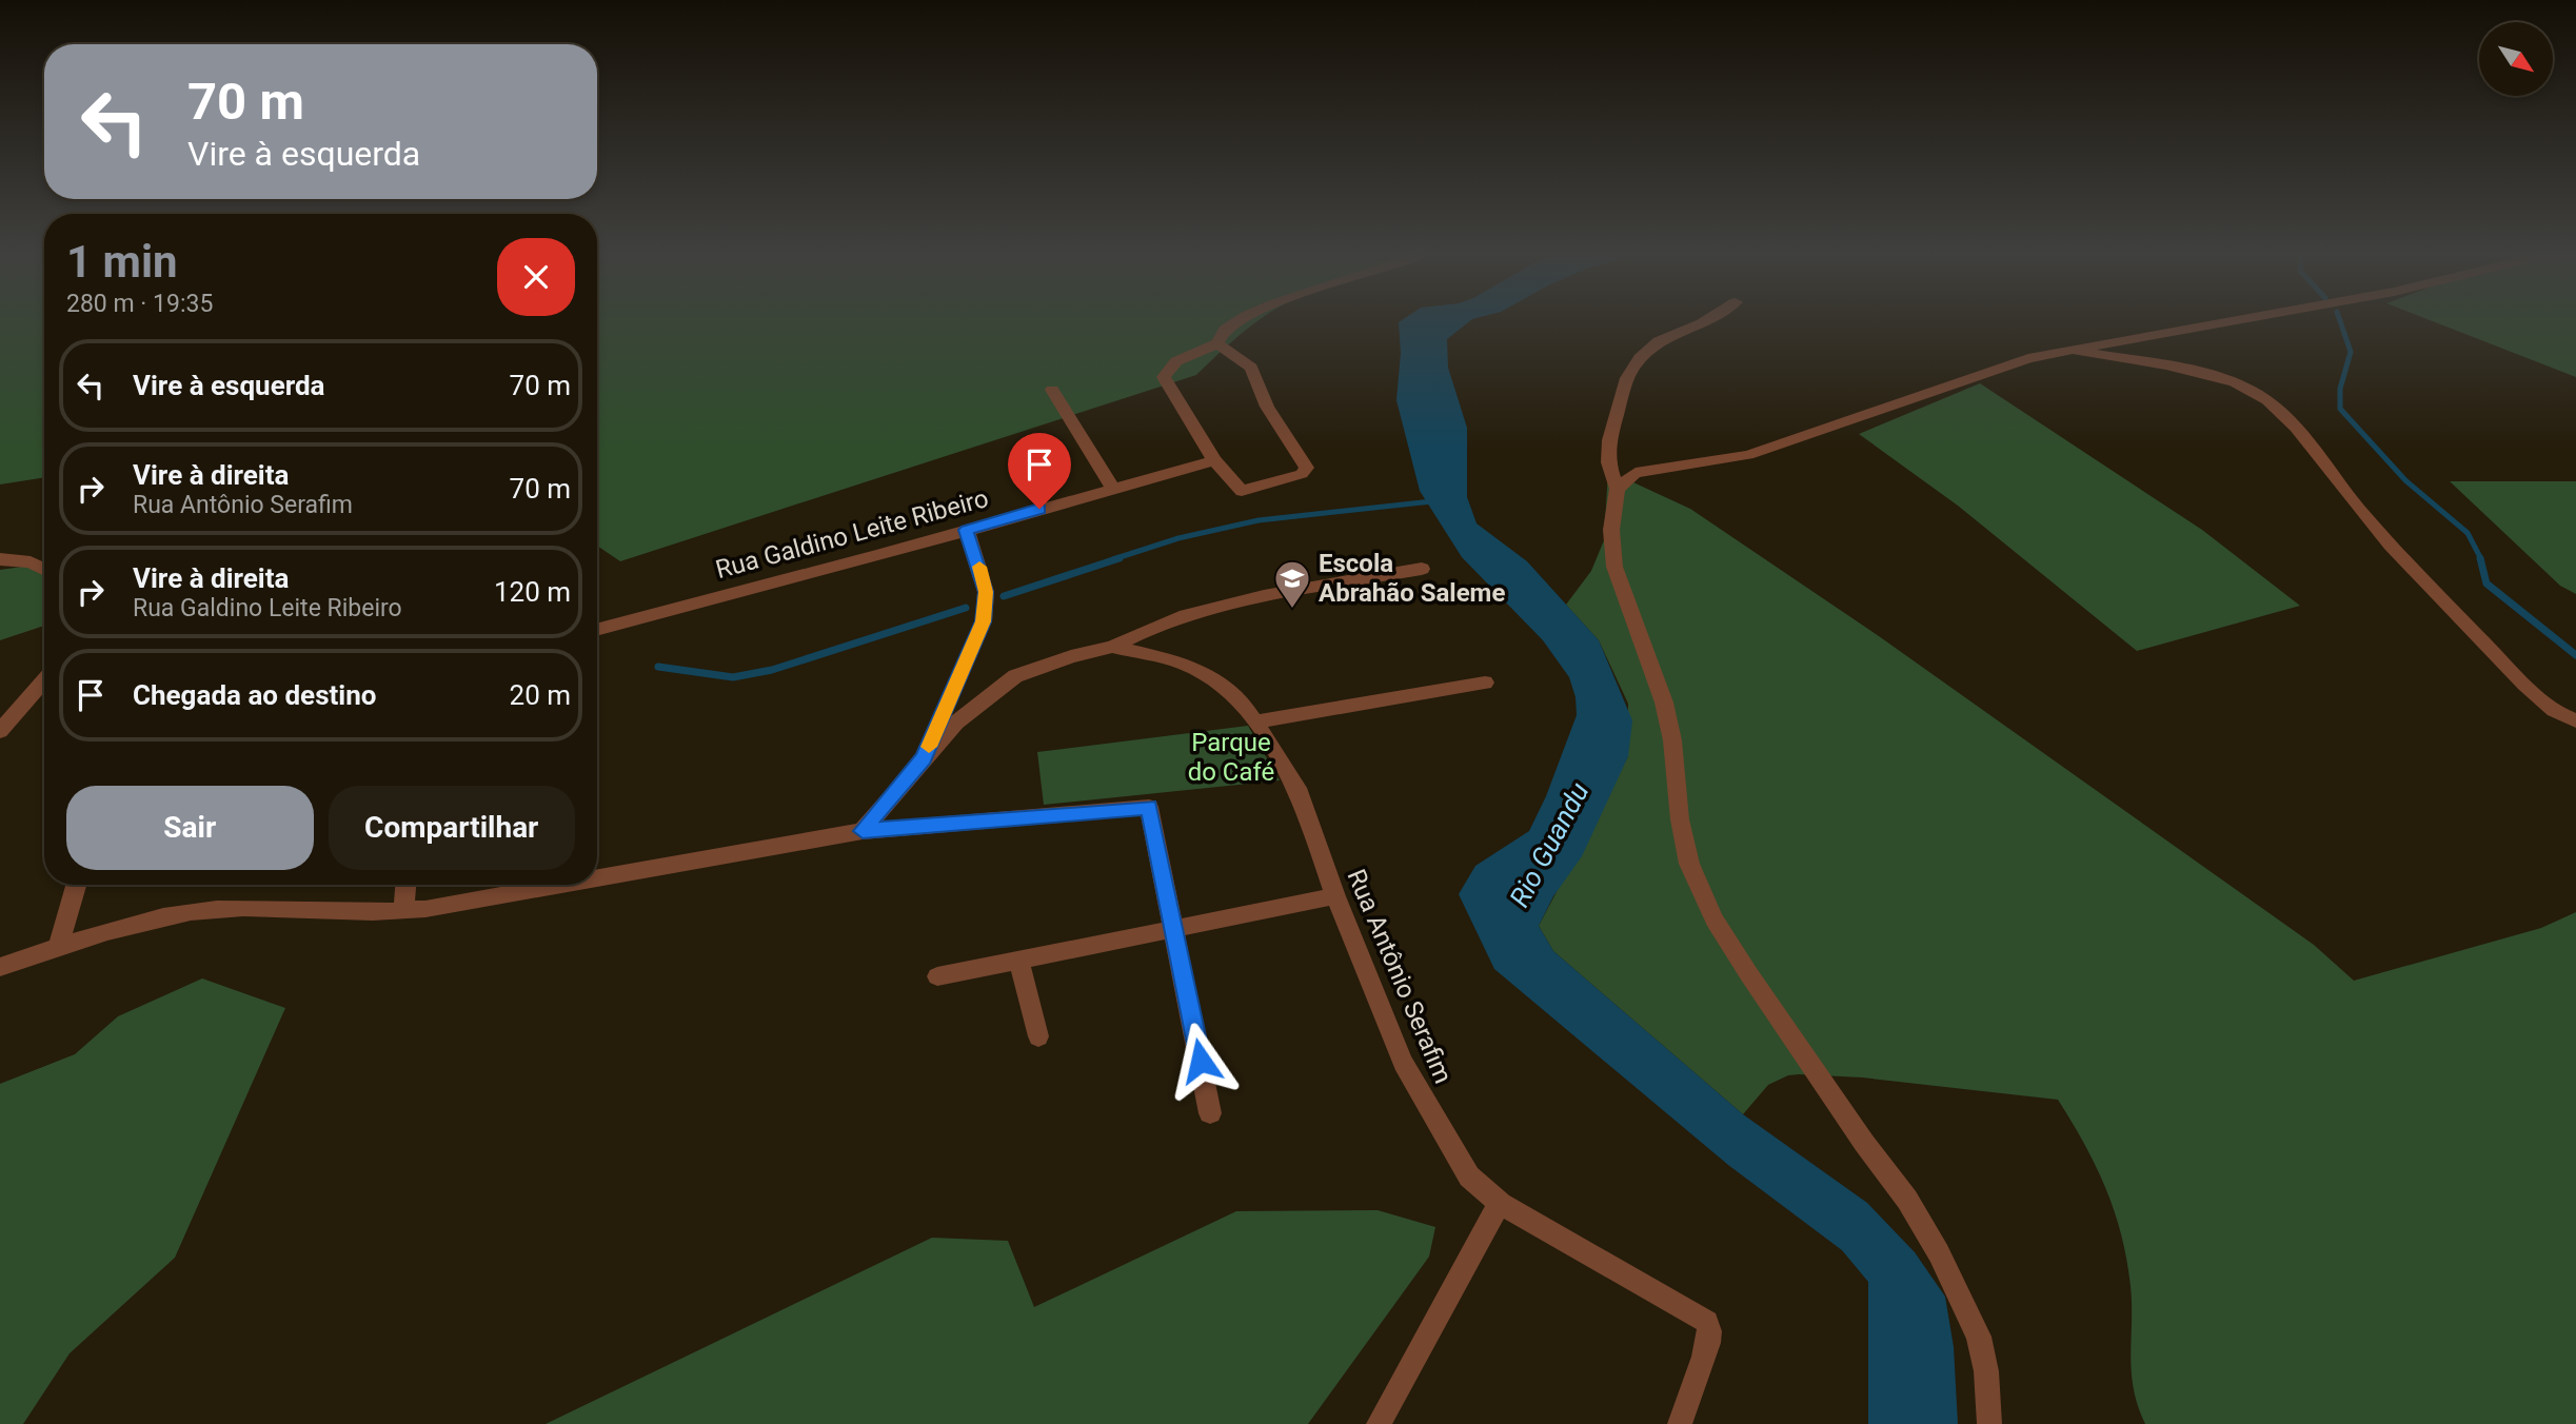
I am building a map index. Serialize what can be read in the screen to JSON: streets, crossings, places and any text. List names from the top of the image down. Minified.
{"streets":{"street":["Rua Galdino Leite Ribeiro","Rua Antônio Serafim"]},"crossings":[["Rua Galdino Leite Ribeiro","Rua Antônio Serafim"]],"water":["Rio Guandu"],"parks":["Parque do Café"],"places":{"school or university":["Escola Abrahão Saleme"]},"north":"bottom right","page":{"turn":["70 m","Vire à esquerda"],"heading":["1 min","280 m · 19:35"],"list":[{"name":"Vire à esquerda","value":"70 m"},{"name":"Vire à direita","note":"Rua Antônio Serafim","value":"70 m"},{"name":"Vire à direita","note":"Rua Galdino Leite Ribeiro","value":"120 m"},{"name":"Chegada ao destino","value":"20 m"}],"buttons":["Sair","Compartilhar"]}}
